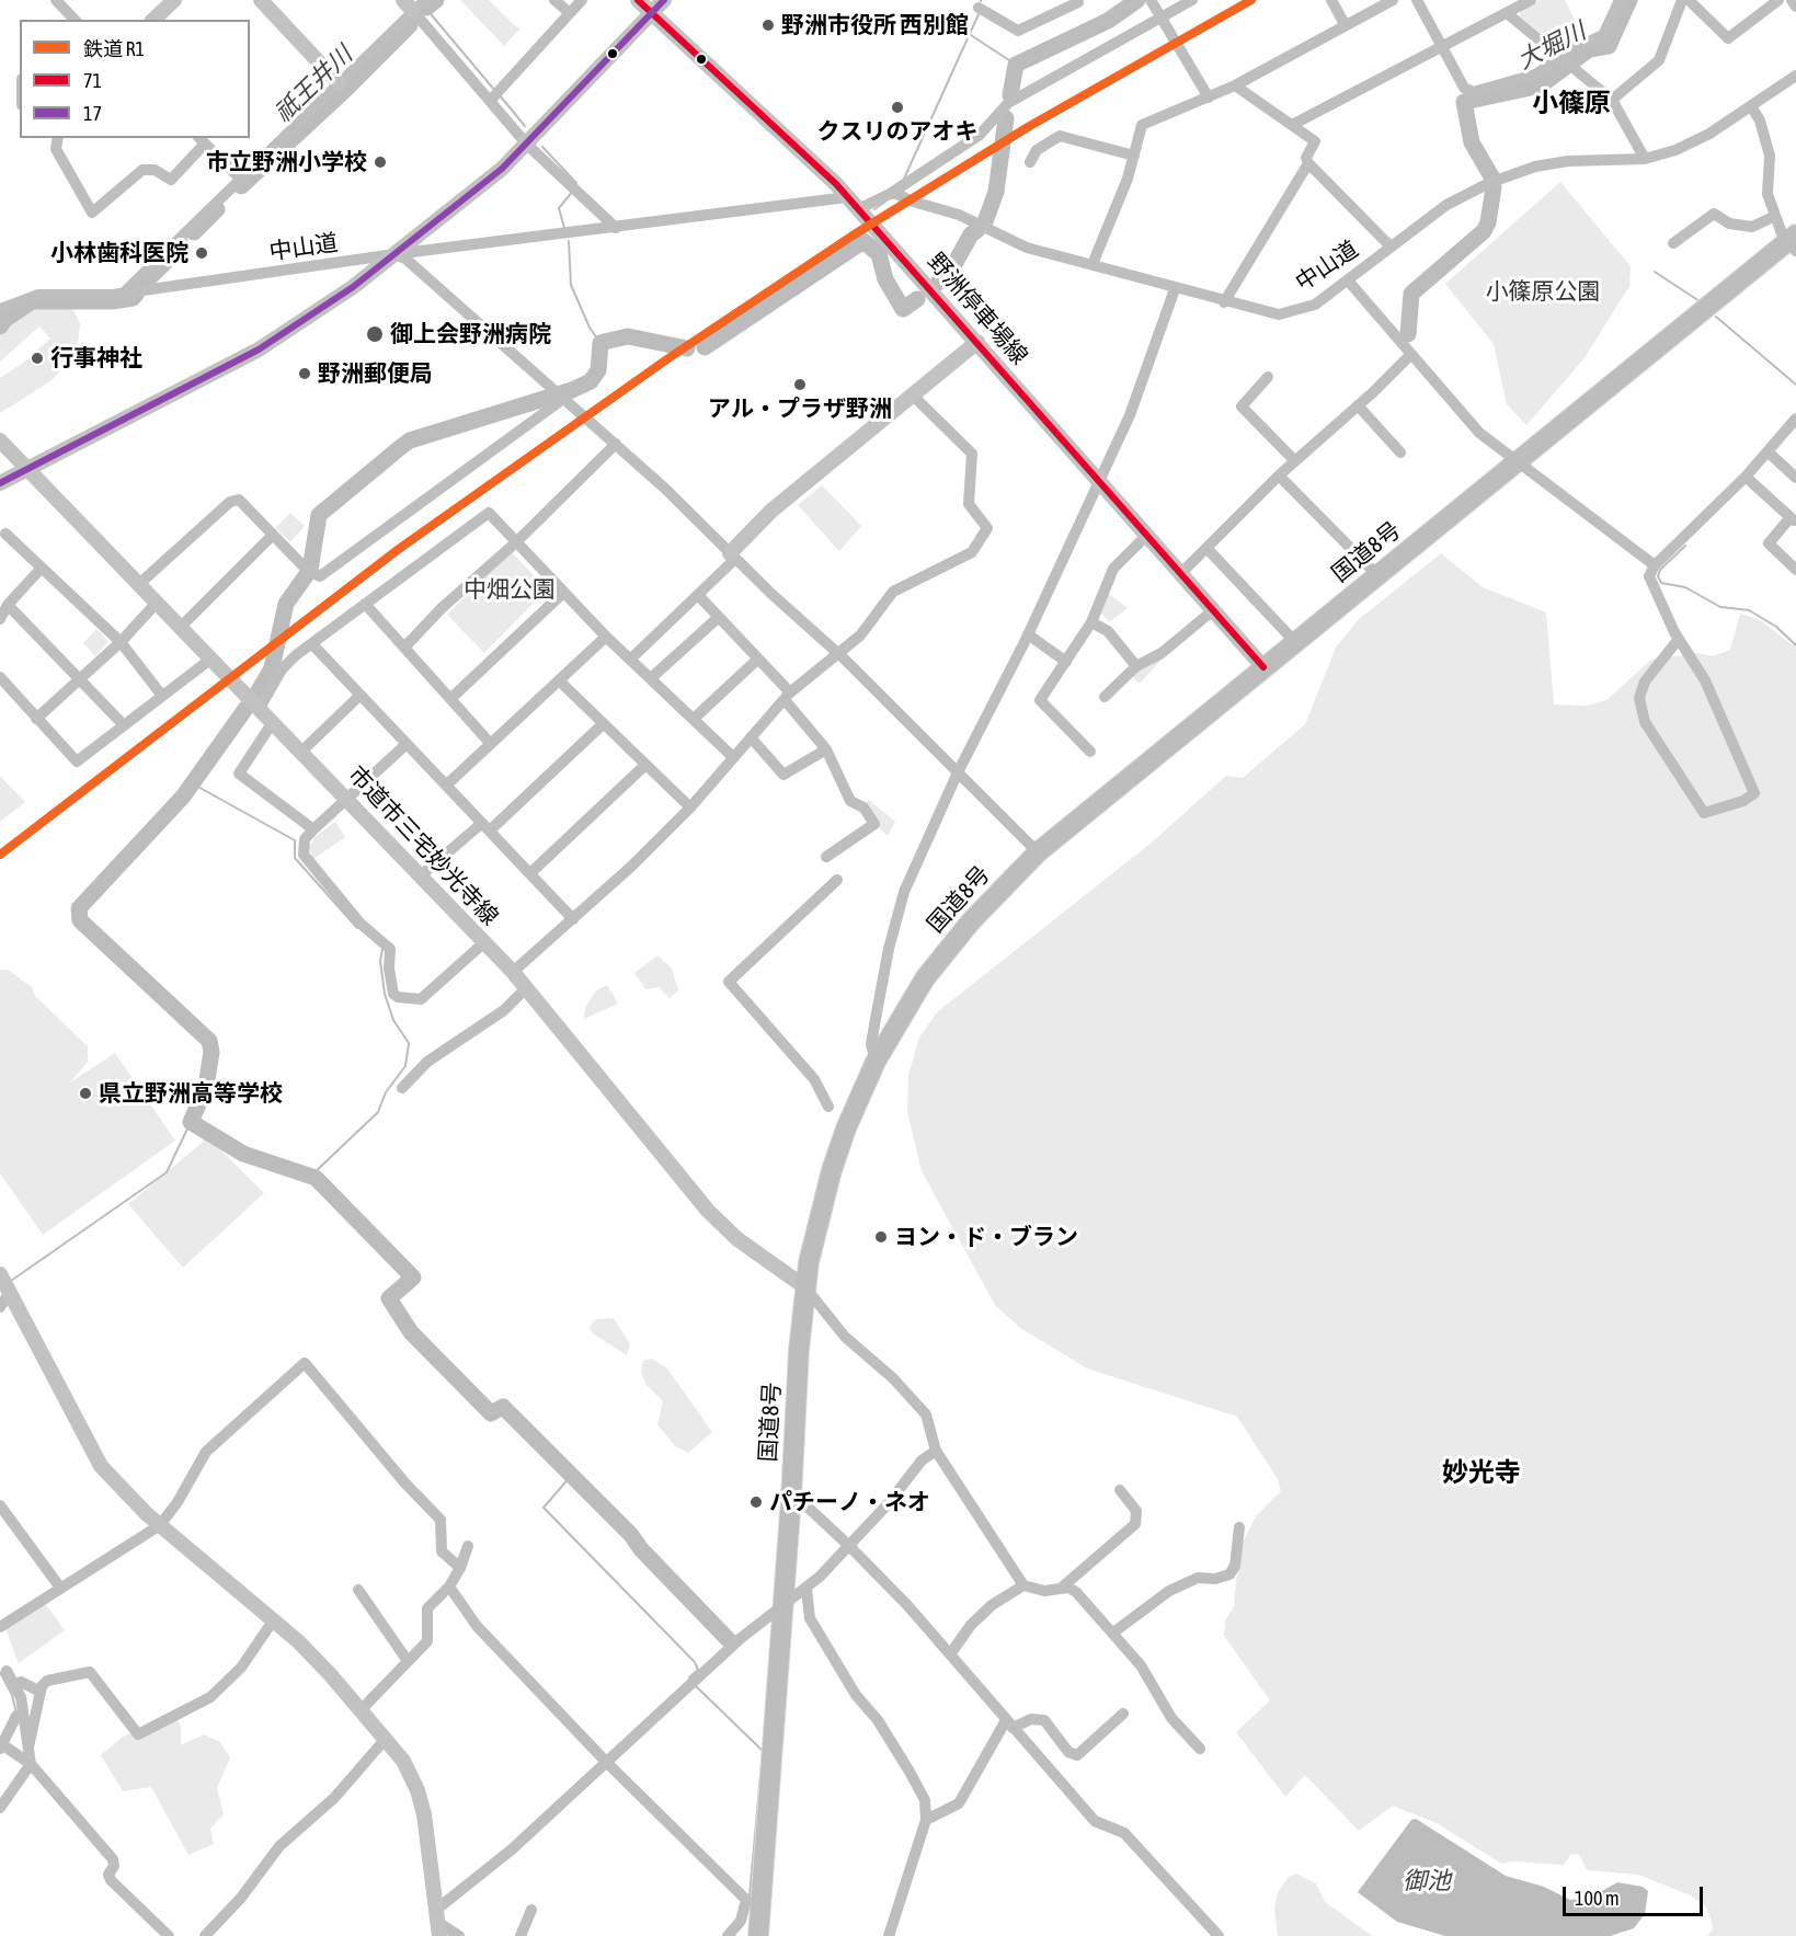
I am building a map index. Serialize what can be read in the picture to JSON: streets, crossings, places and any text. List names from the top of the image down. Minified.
{"streets":{"highway":["国道8号"],"street":["中山道","野洲停車場線","市道市三宅妙光寺線"]},"crossings":[["中山道","野洲停車場線"],["野洲停車場線","国道8号"],["国道8号","市道市三宅妙光寺線"]],"districts":["小篠原","妙光寺"],"water":["大堀川","祇王井川","御池"],"parks":["小篠原公園","中畑公園"],"places":["野洲市役所 西別館","クスリのアオキ","市立野洲小学校","小林歯科医院","御上会野洲病院","行事神社","野洲郵便局","アル・プラザ野洲","県立野洲高等学校","ヨン・ド・ブラン","パチーノ・ネオ"],"lines":["rail line R1","transit line 71","transit line 17"],"legend":["鉄道 R1","71","17"],"scale_bar":"100 m"}
